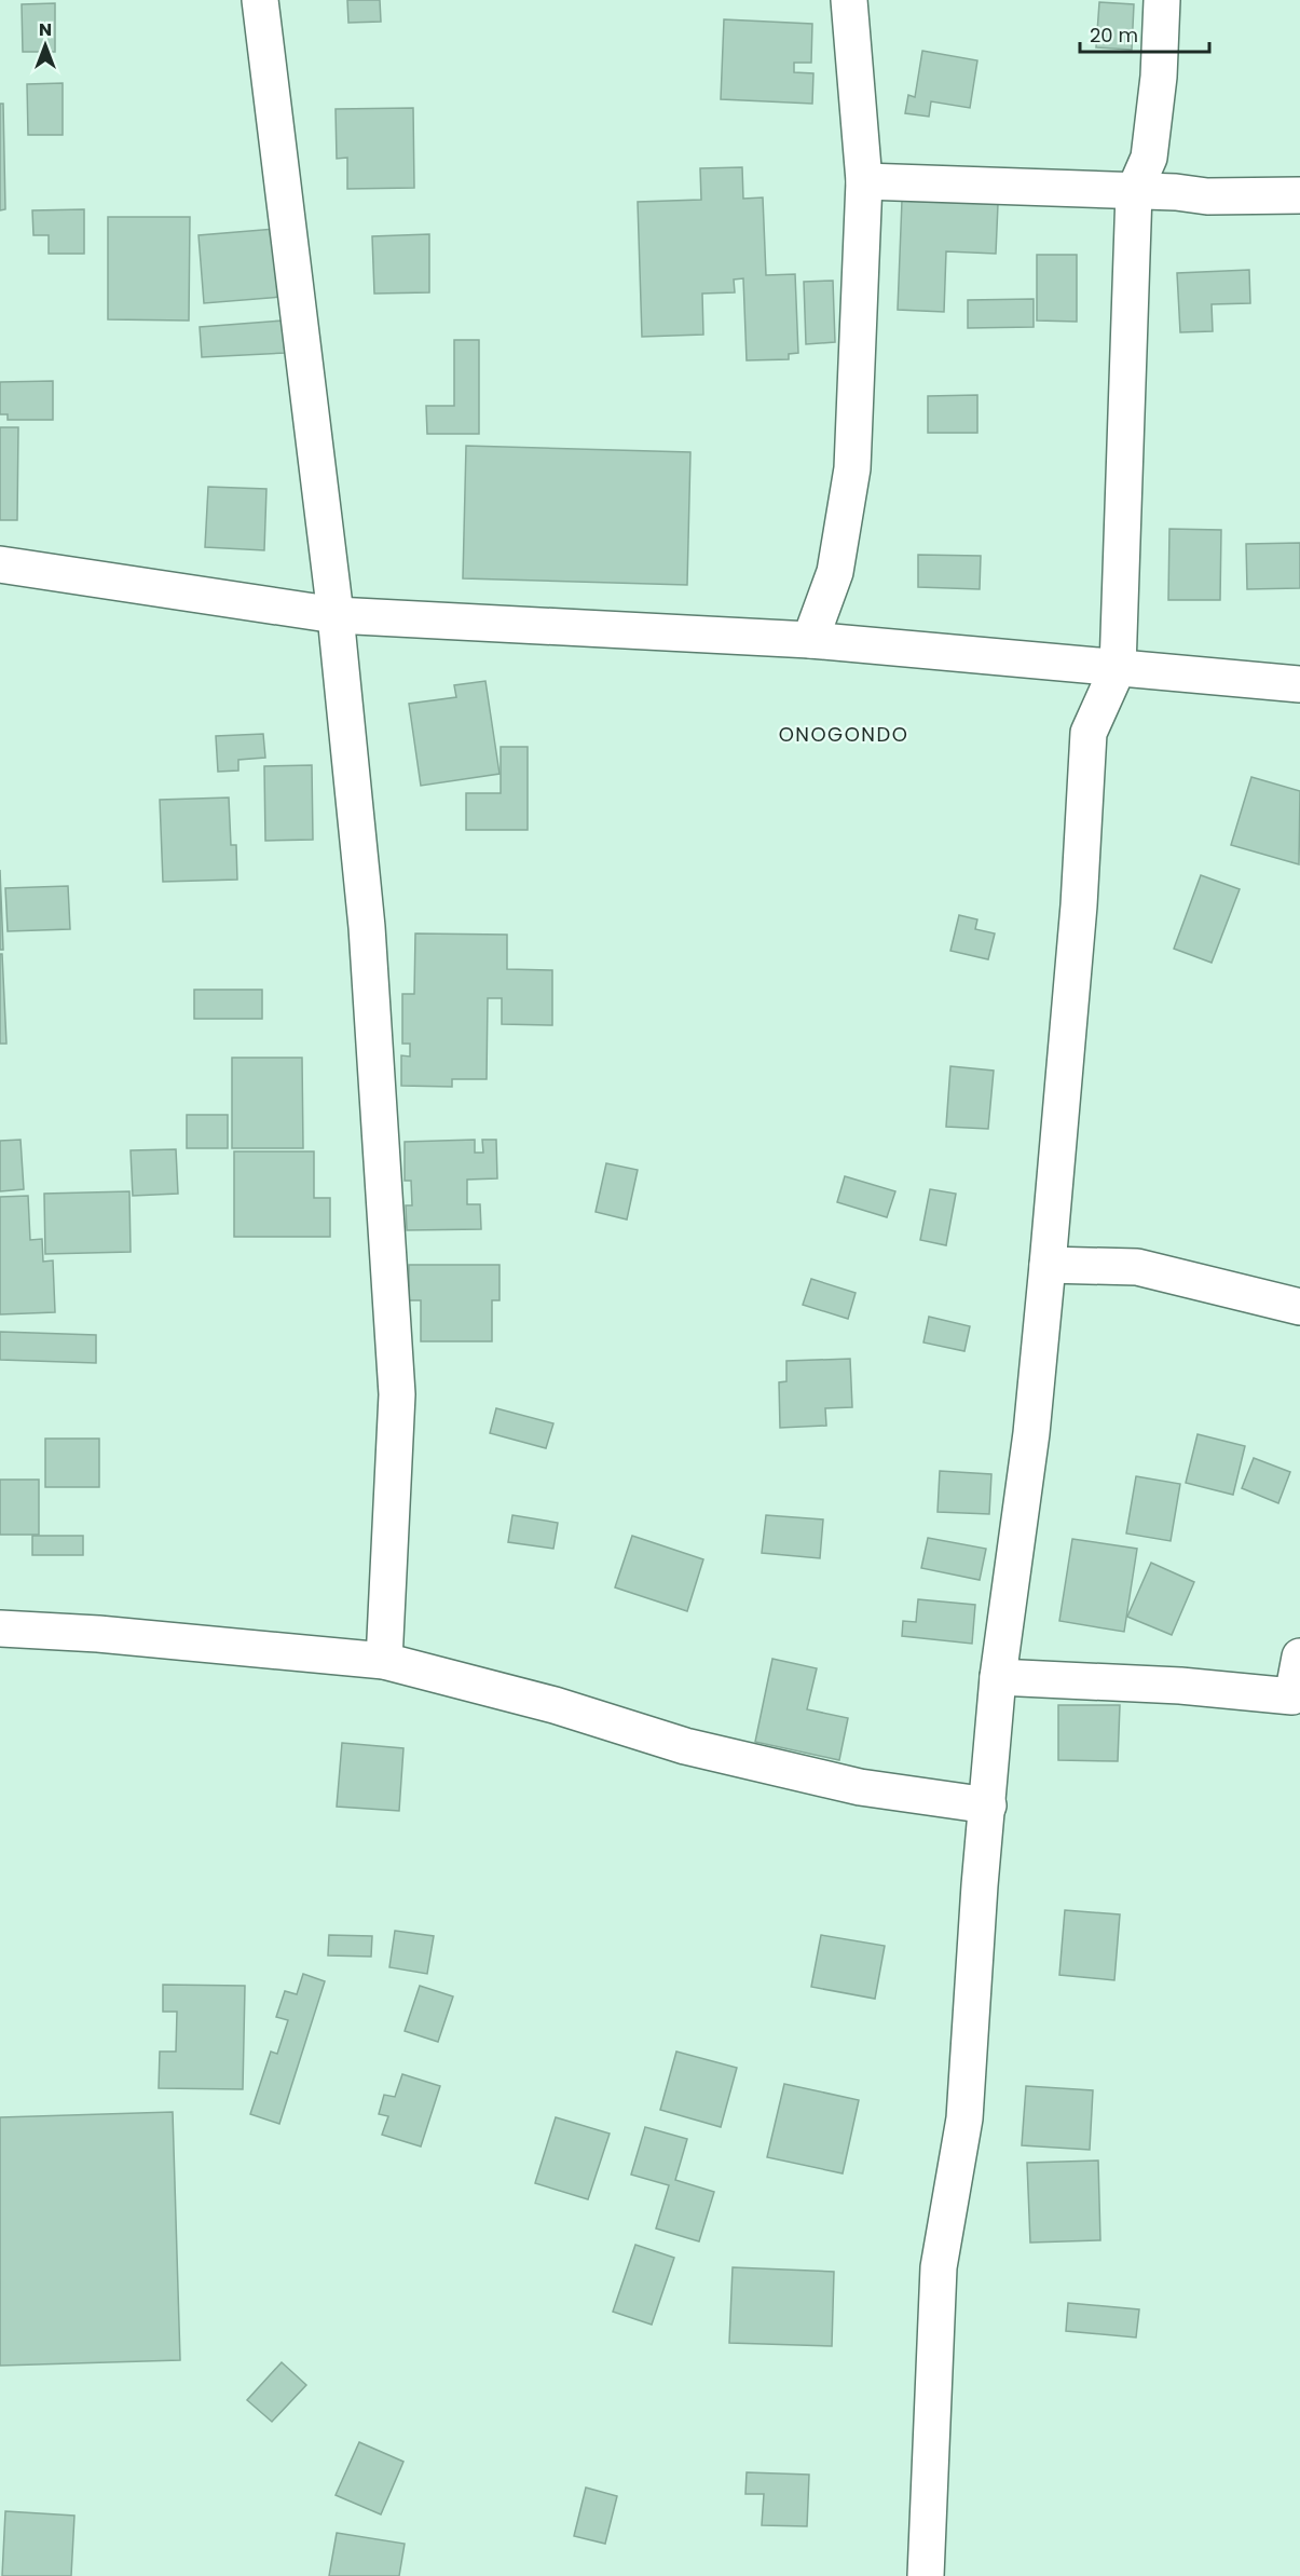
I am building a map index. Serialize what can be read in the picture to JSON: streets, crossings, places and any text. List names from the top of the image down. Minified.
{"districts":["ONOGONDO"],"scale_bar":"20 m","north":"top"}
